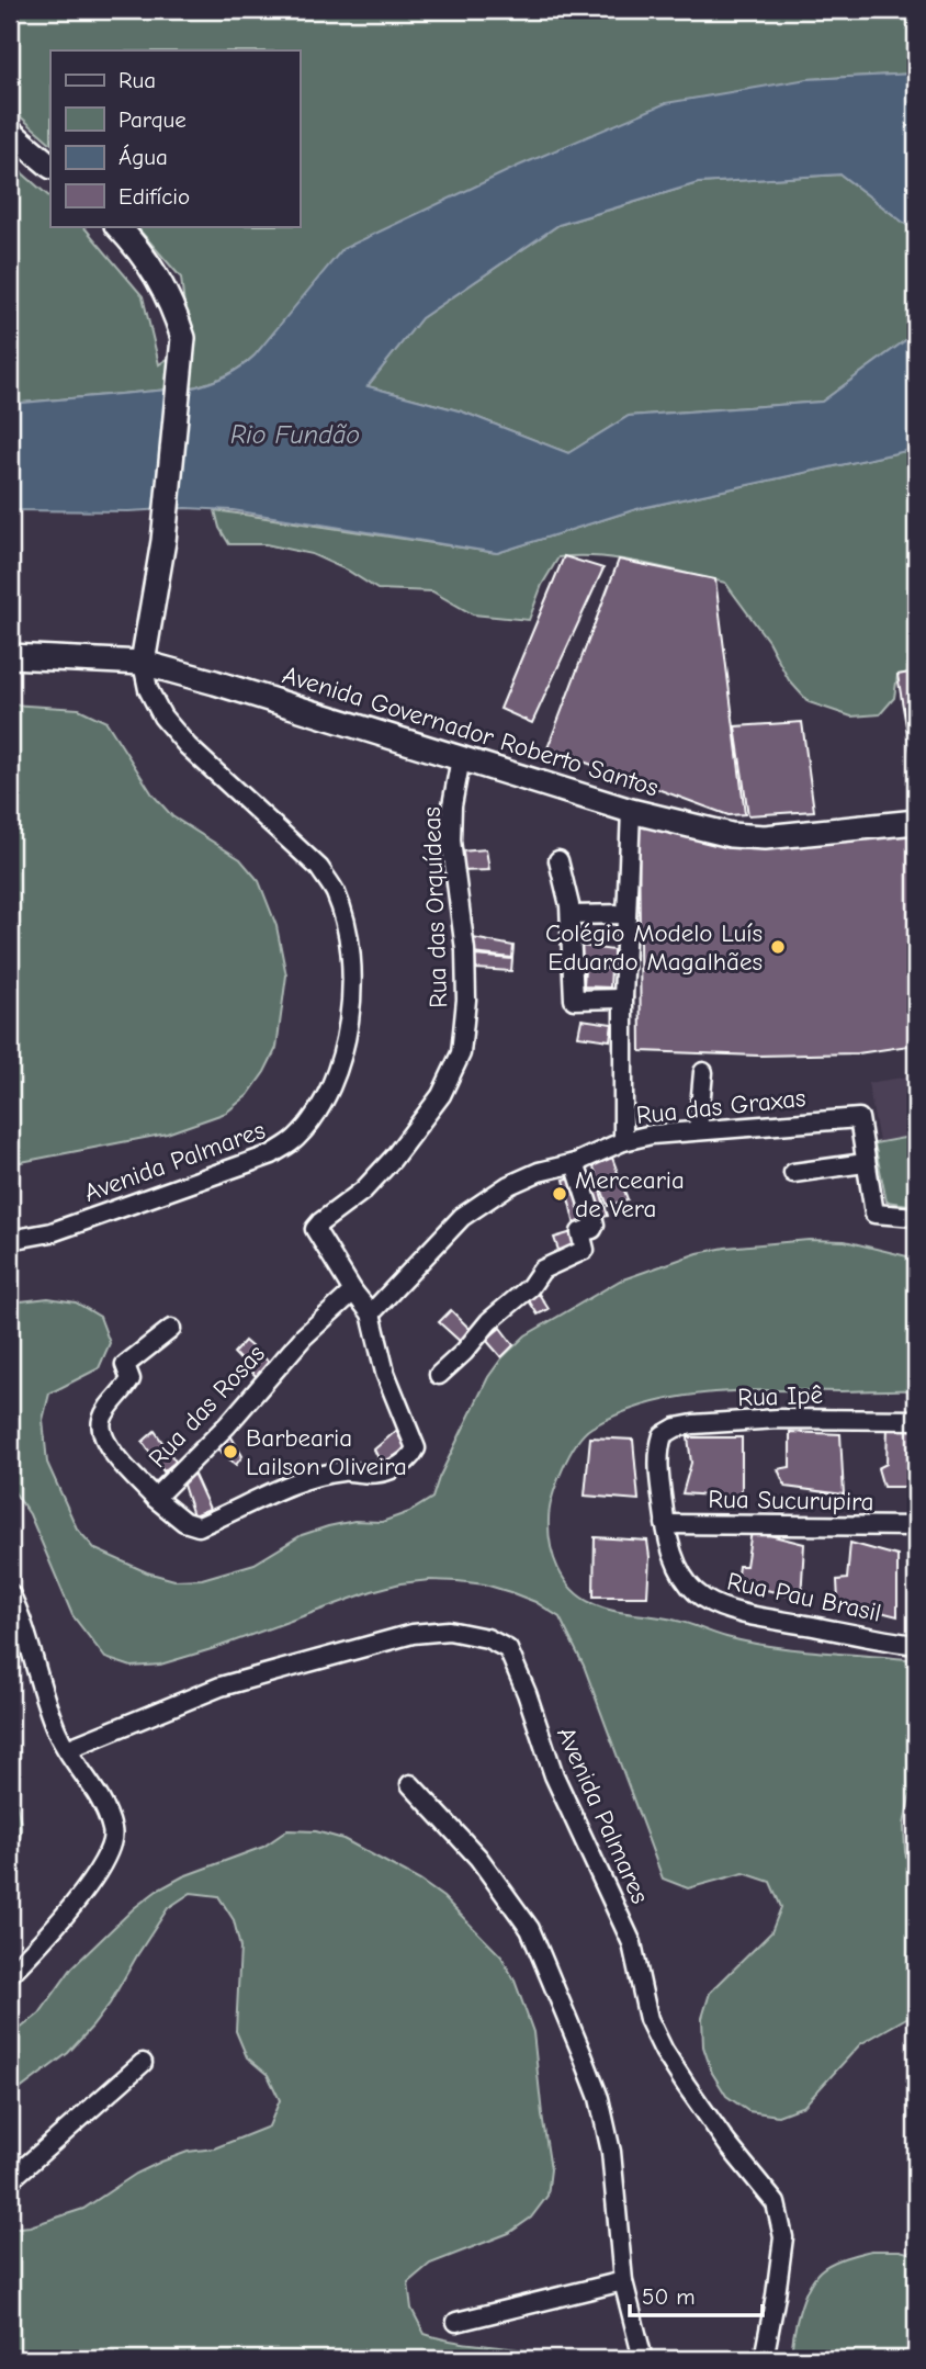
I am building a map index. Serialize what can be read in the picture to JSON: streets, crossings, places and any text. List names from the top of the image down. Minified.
{"streets":{"main road":["Avenida Governador Roberto Santos"],"street":["Rua das Orquídeas","Rua das Graxas","Avenida Palmares","Rua Ipê","Rua das Rosas","Rua Sucurupira","Rua Pau Brasil"]},"crossings":[["Avenida Governador Roberto Santos","Rua das Orquídeas"],["Avenida Governador Roberto Santos","Avenida Palmares"],["Rua das Orquídeas","Rua das Rosas"],["Rua Ipê","Rua Pau Brasil"],["Rua Sucurupira","Rua Pau Brasil"]],"water":["Rio Fundão"],"places":["Colégio Modelo Luís Eduardo Magalhães","Mercearia de Vera","Barbearia Lailson Oliveira"],"legend":["Rua","Parque","Água","Edifício"],"scale_bar":"50 m"}
